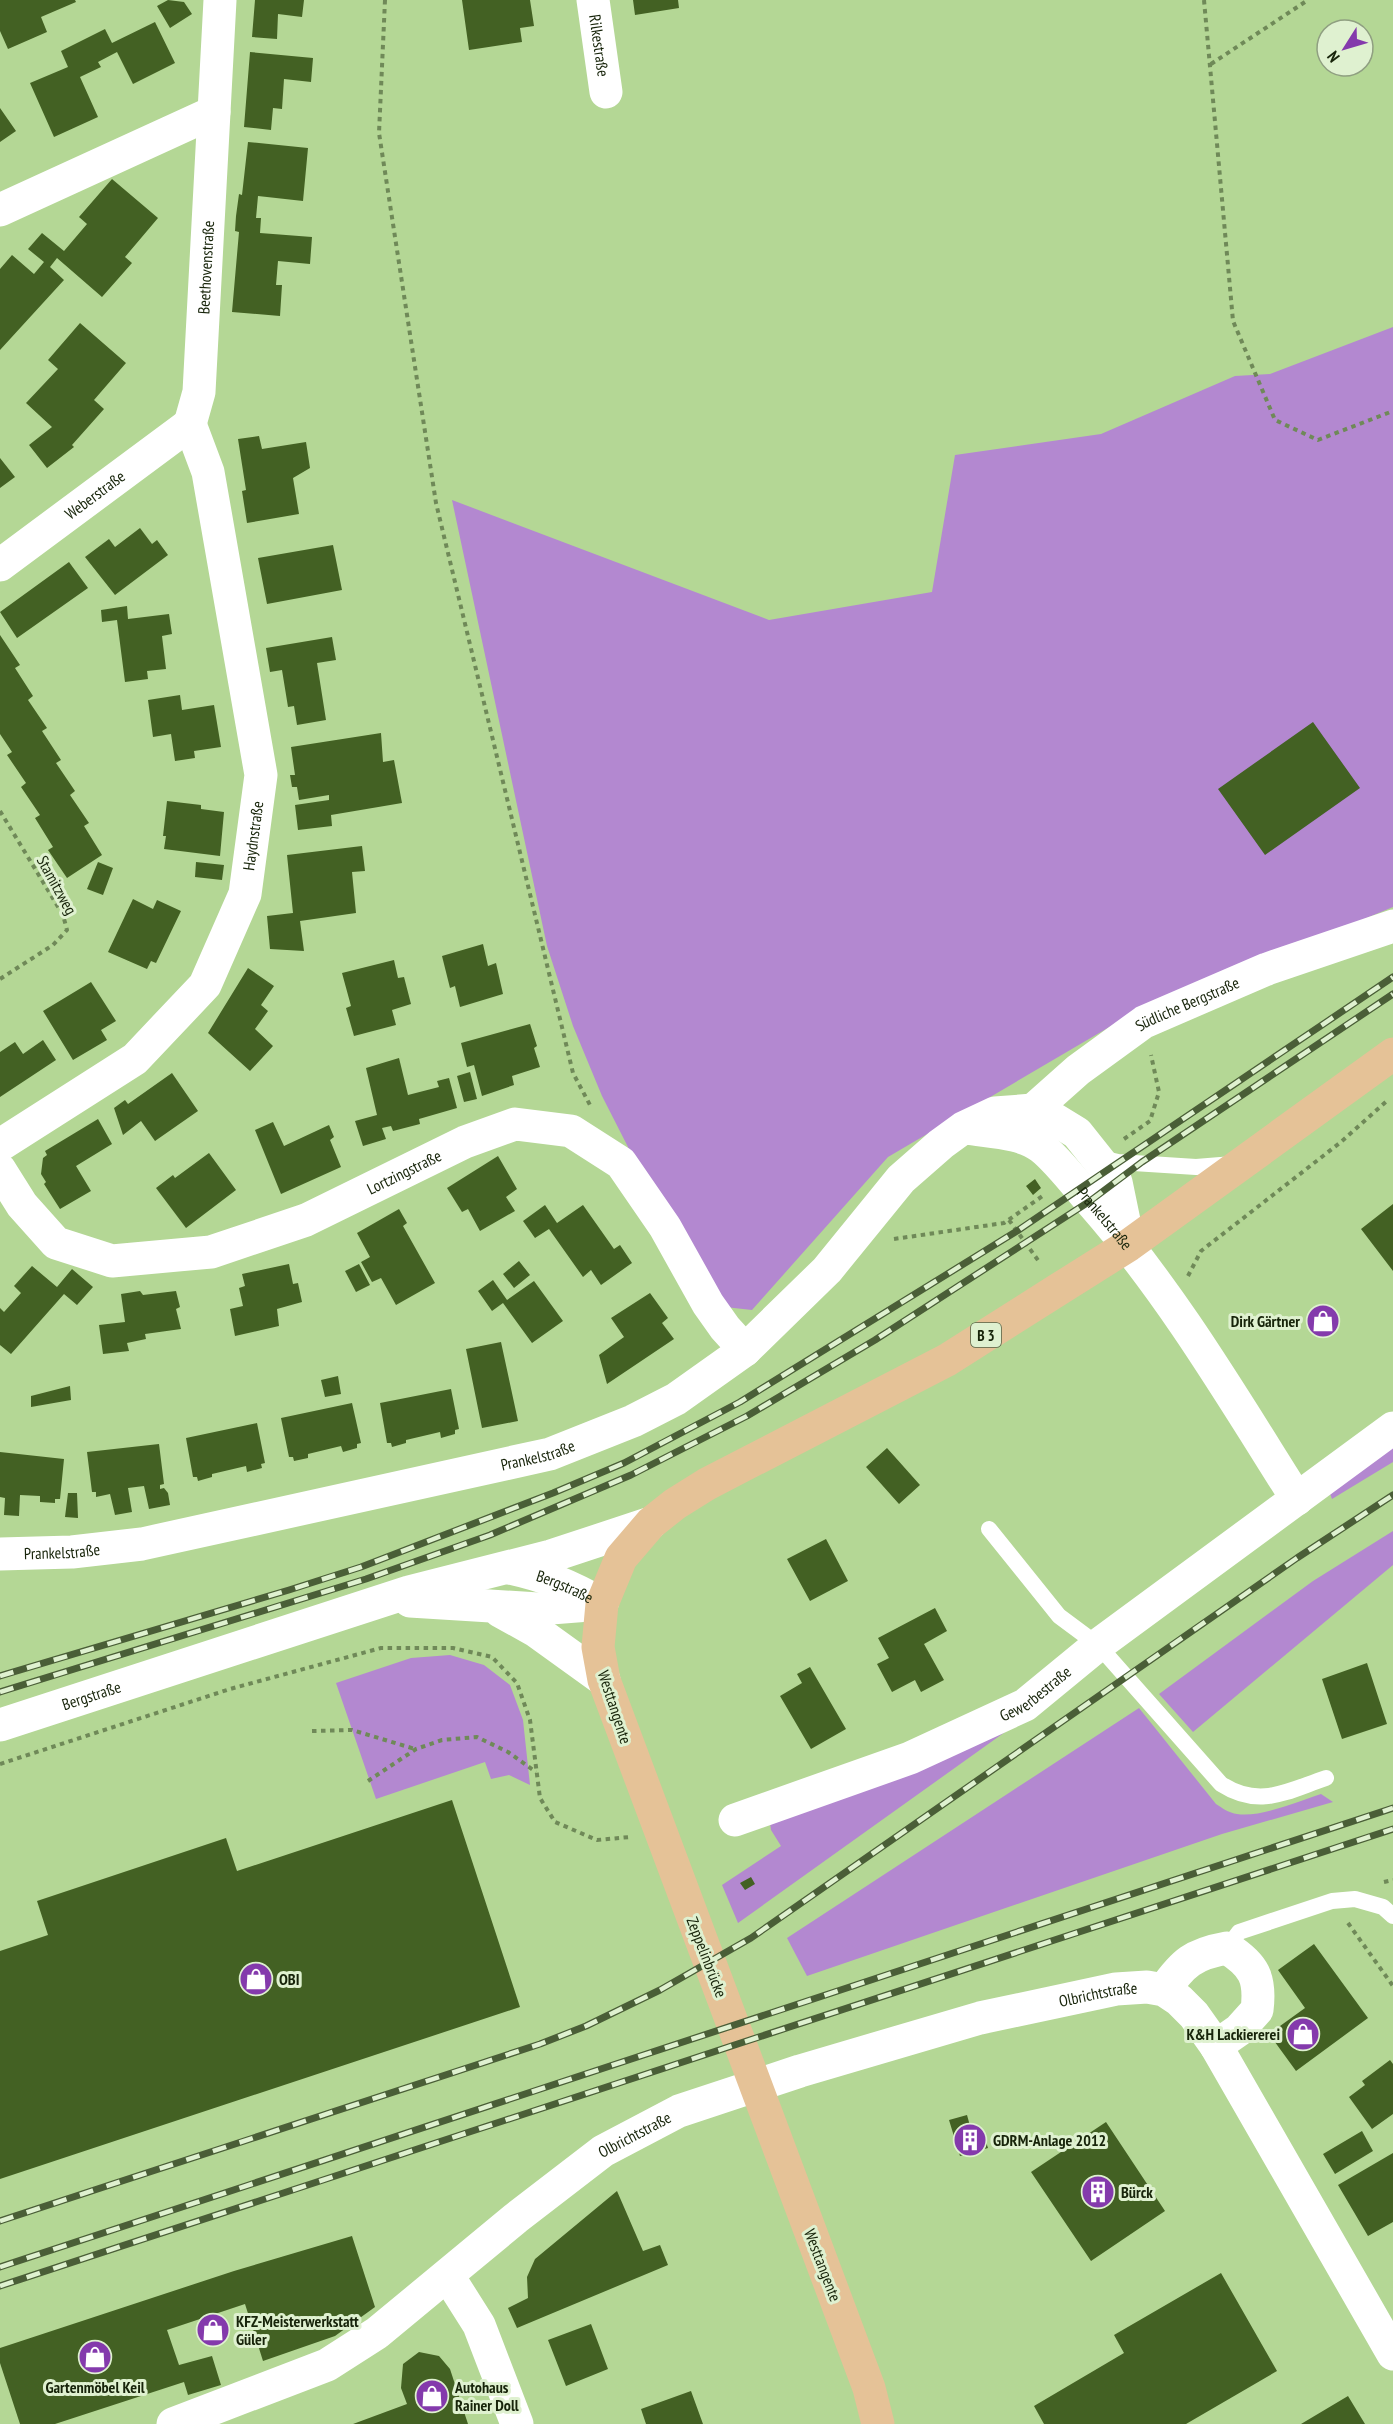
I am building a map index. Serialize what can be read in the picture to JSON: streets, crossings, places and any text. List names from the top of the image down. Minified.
{"streets":{"main road":["B 3","Westtangente","Zeppelinbrücke"],"street":["Rilkestraße","Beethovenstraße","Weberstraße","Haydnstraße","Südliche Bergstraße","Lortzingstraße","Prankelstraße","Bergstraße","Gewerbestraße","Olbrichtstraße"],"path":["Stamitzweg"]},"crossings":[["Beethovenstraße","Weberstraße"],["Beethovenstraße","Haydnstraße"],["Weberstraße","Haydnstraße"],["Südliche Bergstraße","Prankelstraße"],["Lortzingstraße","Prankelstraße"],["Prankelstraße","B 3"],["B 3","Bergstraße"],["B 3","Westtangente"],["Bergstraße","Westtangente"],["Westtangente","Zeppelinbrücke"]],"places":{"shop":["Dirk Gärtner","OBI","K&H Lackiererei","KFZ-Meisterwerkstatt Güler","Gartenmöbel Keil","Autohaus Rainer Doll"],"building":["GDRM-Anlage 2012","Bürck"]},"north":"bottom left"}
